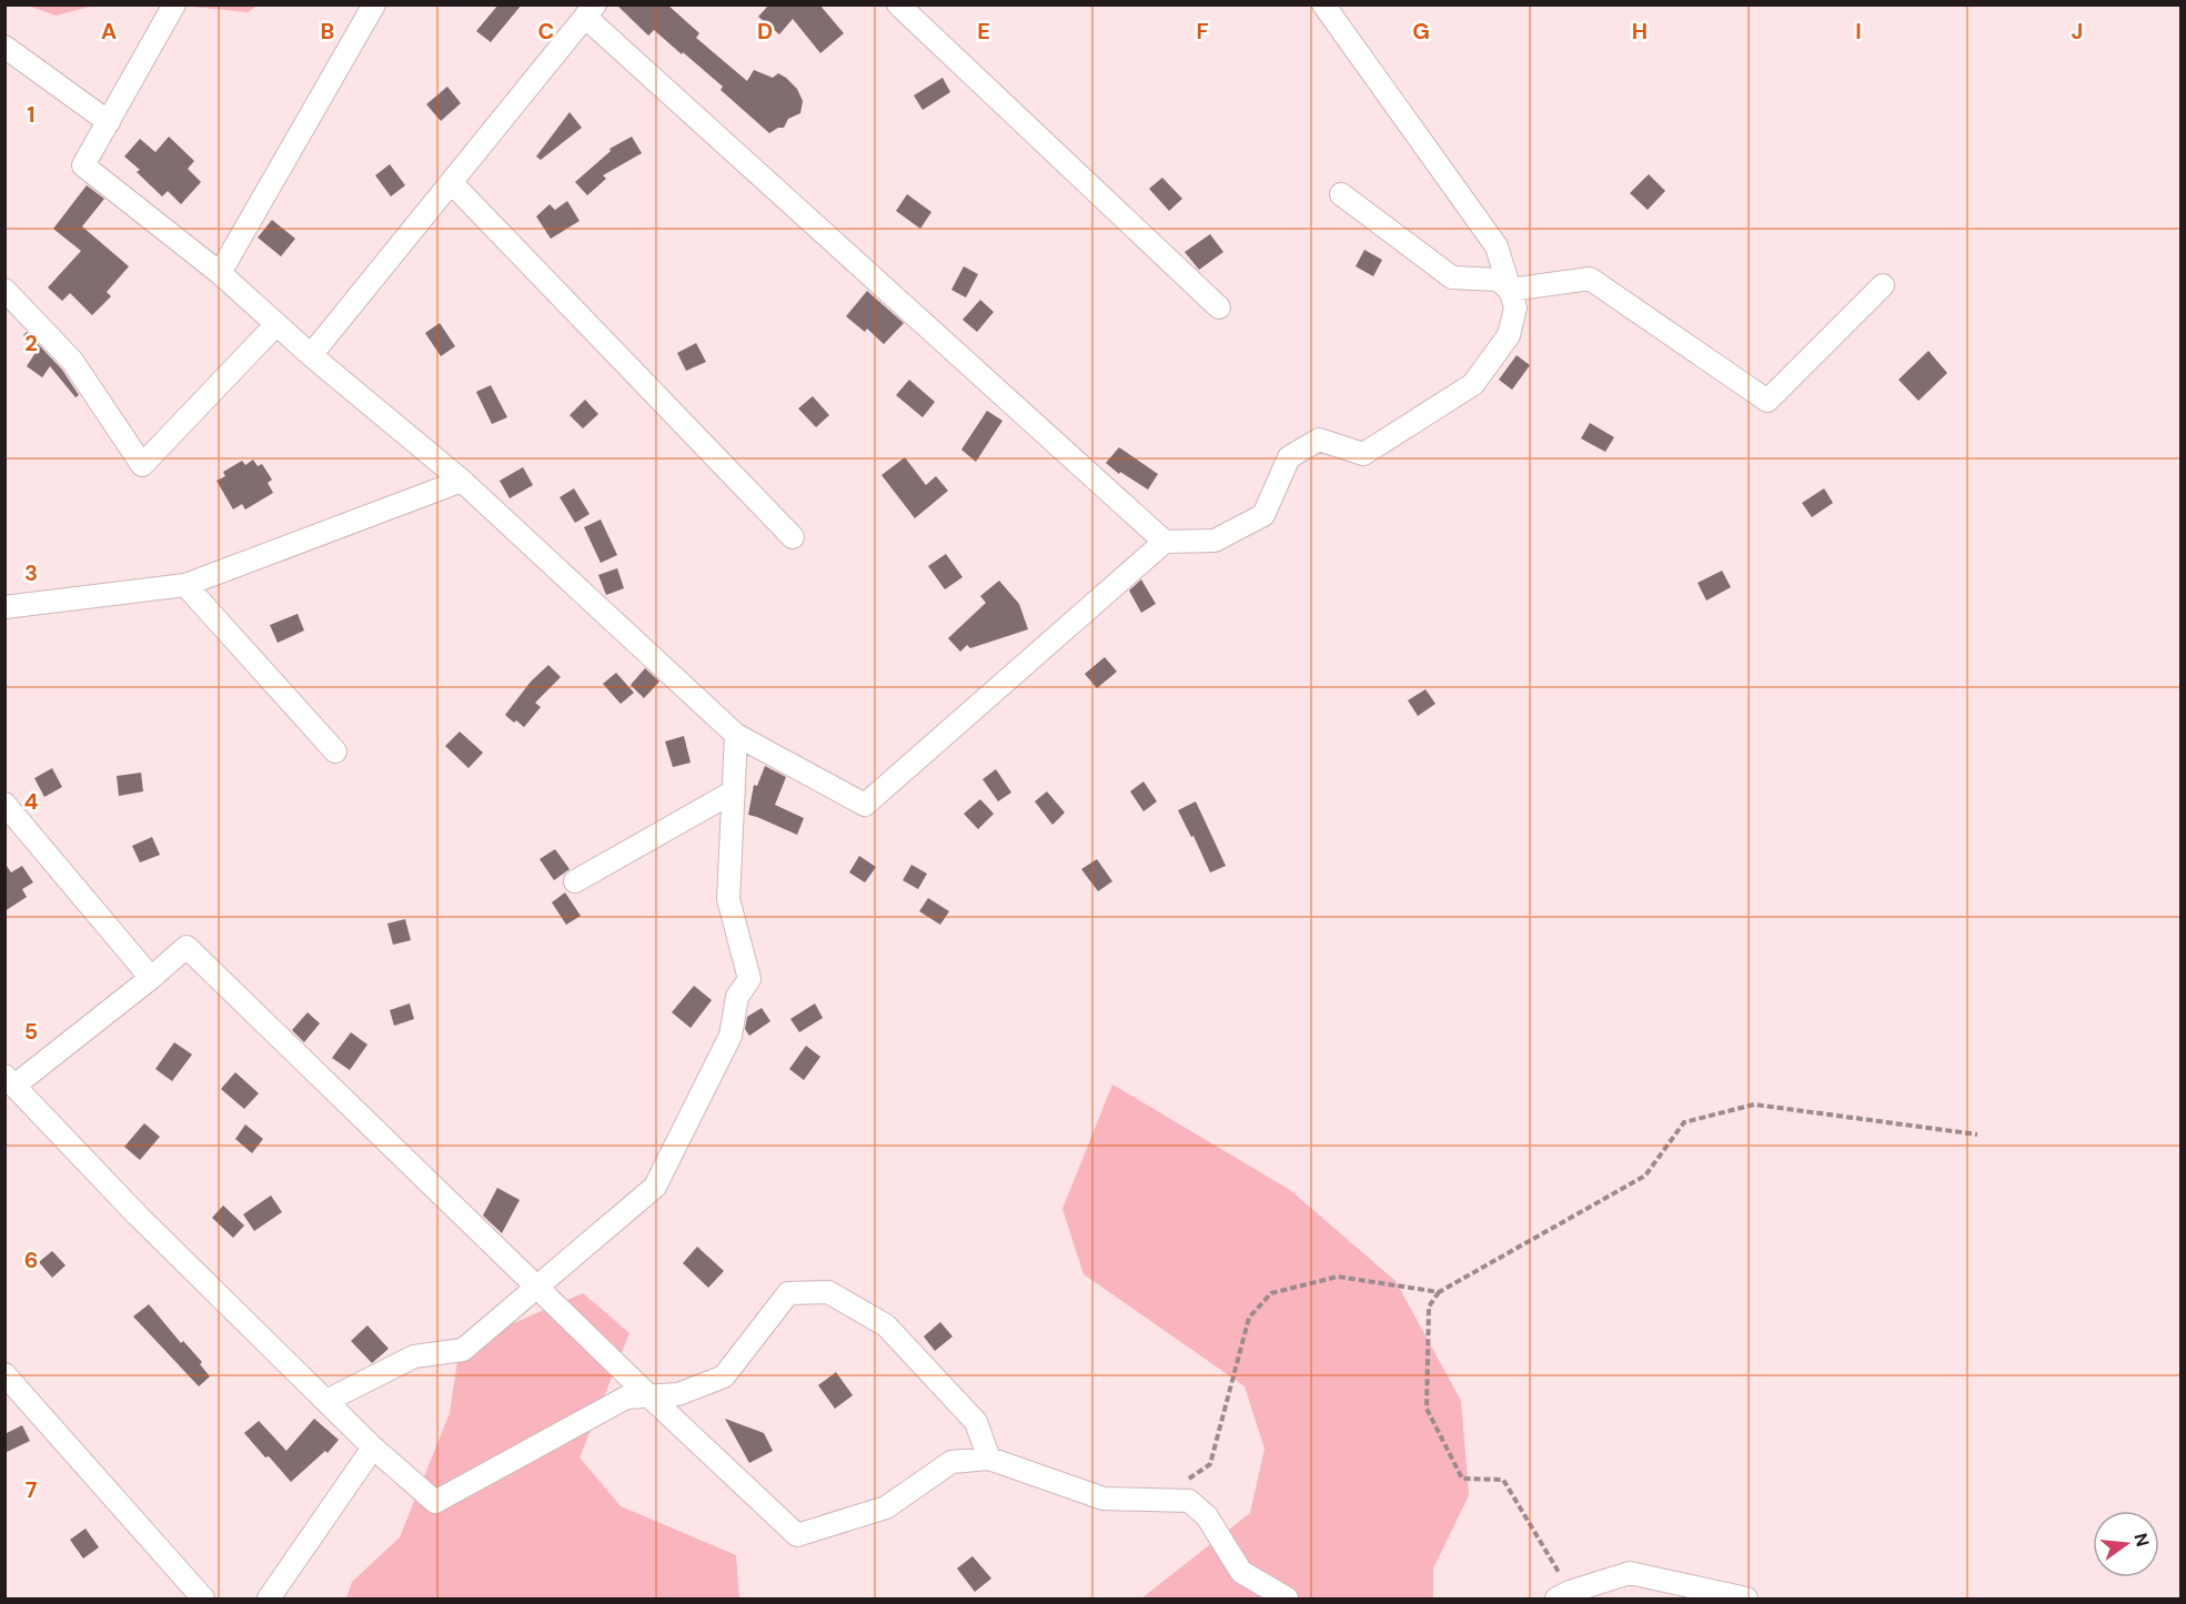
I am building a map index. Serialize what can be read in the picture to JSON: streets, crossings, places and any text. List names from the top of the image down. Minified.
{"north":"right","grid":{"columns":["A","B","C","D","E","F","G","H","I","J"],"rows":["1","2","3","4","5","6","7"]}}
